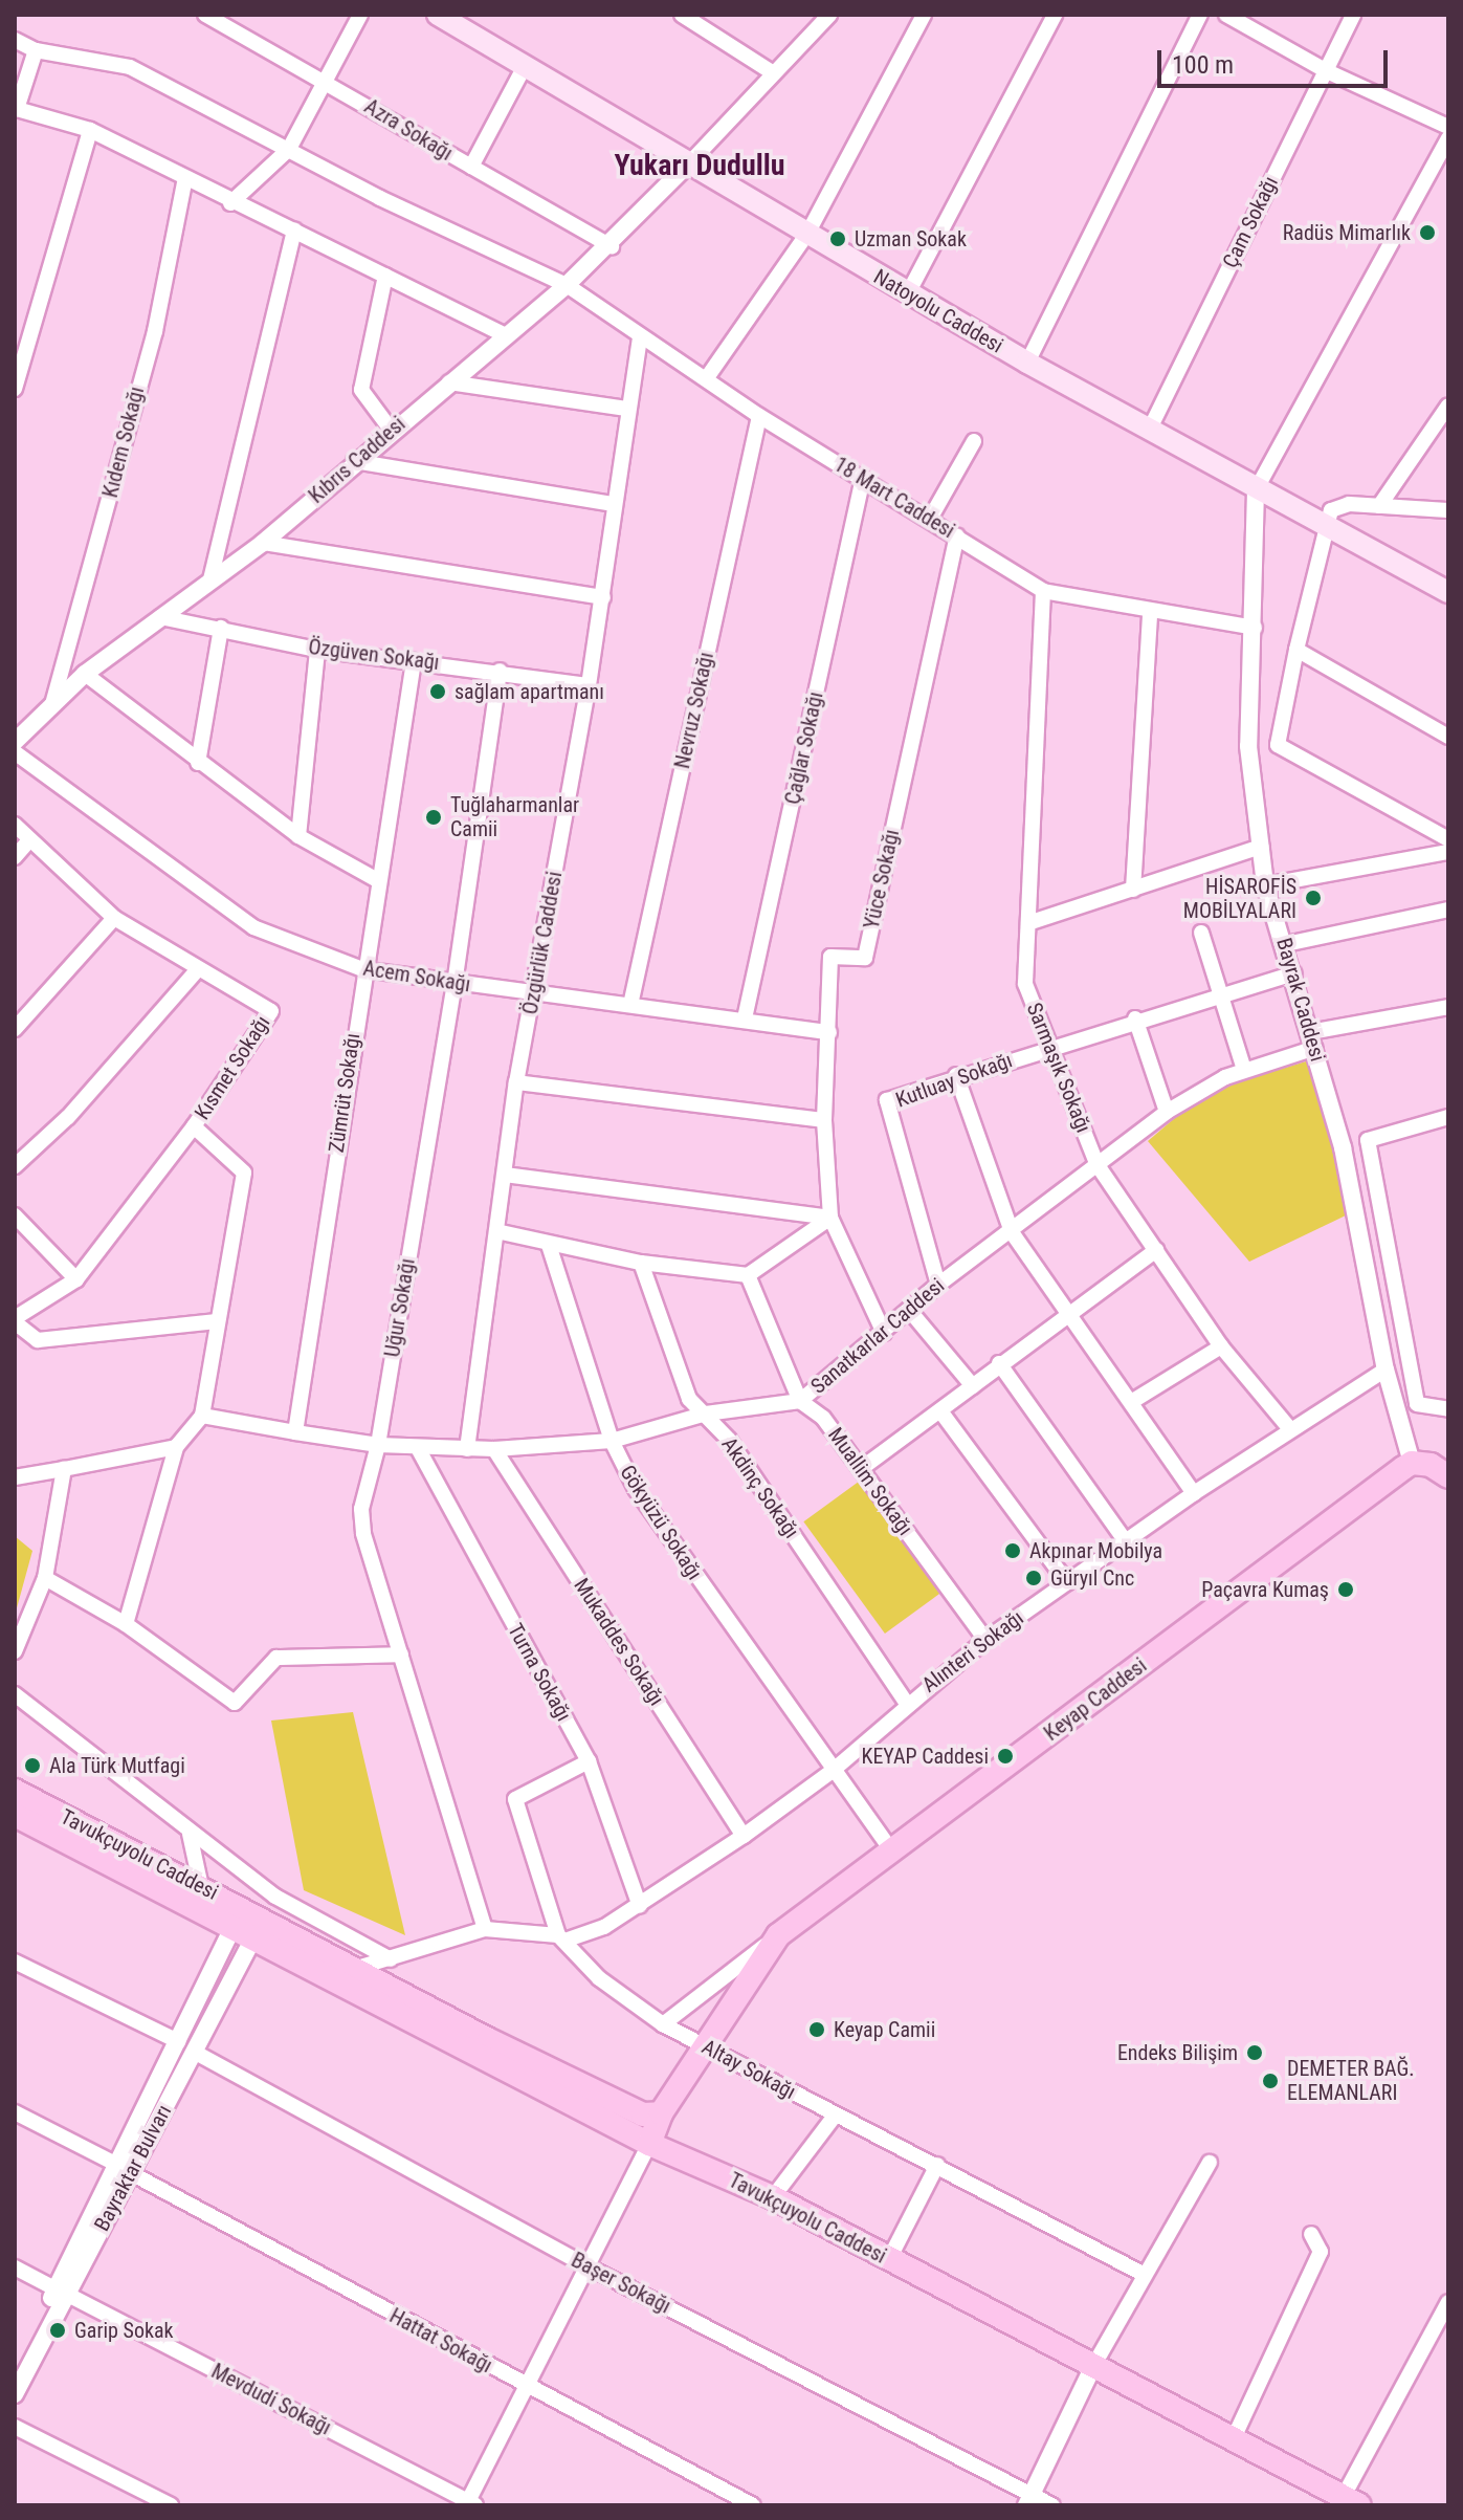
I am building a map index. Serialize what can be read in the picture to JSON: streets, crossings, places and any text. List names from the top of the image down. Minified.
{"streets":{"main road":["Natoyolu Caddesi","Keyap Caddesi","Tavukçuyolu Caddesi"],"street":["Azra Sokağı","Çam Sokağı","Kıdem Sokağı","Kıbrıs Caddesi","18 Mart Caddesi","Özgüven Sokağı","Nevruz Sokağı","Çağlar Sokağı","Yüce Sokağı","Özgürlük Caddesi","Acem Sokağı","Bayrak Caddesi","Kısmet Sokağı","Sarmaşık Sokağı","Kutluay Sokağı","Zümrüt Sokağı","Uğur Sokağı","Sanatkarlar Caddesi","Muallim Sokağı","Akdinç Sokağı","Gökyüzü Sokağı","Mukaddes Sokağı","Alınteri Sokağı","Turna Sokağı","Altay Sokağı","Bayraktar Bulvarı","Başer Sokağı","Hattat Sokağı","Mevdudi Sokağı"]},"crossings":[["Azra Sokağı","Kıbrıs Caddesi"],["Çam Sokağı","Natoyolu Caddesi"],["Natoyolu Caddesi","Kıbrıs Caddesi"],["Natoyolu Caddesi","Bayrak Caddesi"],["Kıdem Sokağı","Kıbrıs Caddesi"],["Kıbrıs Caddesi","18 Mart Caddesi"],["Kıbrıs Caddesi","Özgüven Sokağı"],["18 Mart Caddesi","Nevruz Sokağı"],["18 Mart Caddesi","Çağlar Sokağı"],["18 Mart Caddesi","Yüce Sokağı"],["18 Mart Caddesi","Özgürlük Caddesi"],["18 Mart Caddesi","Bayrak Caddesi"],["18 Mart Caddesi","Sarmaşık Sokağı"],["Özgüven Sokağı","Özgürlük Caddesi"],["Özgüven Sokağı","Zümrüt Sokağı"],["Özgüven Sokağı","Uğur Sokağı"],["Nevruz Sokağı","Acem Sokağı"],["Çağlar Sokağı","Acem Sokağı"],["Yüce Sokağı","Acem Sokağı"],["Yüce Sokağı","Sanatkarlar Caddesi"],["Özgürlük Caddesi","Acem Sokağı"],["Özgürlük Caddesi","Sanatkarlar Caddesi"],["Acem Sokağı","Zümrüt Sokağı"],["Acem Sokağı","Uğur Sokağı"],["Bayrak Caddesi","Kutluay Sokağı"],["Bayrak Caddesi","Sanatkarlar Caddesi"],["Bayrak Caddesi","Alınteri Sokağı"],["Bayrak Caddesi","Keyap Caddesi"],["Sarmaşık Sokağı","Kutluay Sokağı"],["Sarmaşık Sokağı","Sanatkarlar Caddesi"],["Sarmaşık Sokağı","Alınteri Sokağı"],["Kutluay Sokağı","Sanatkarlar Caddesi"],["Zümrüt Sokağı","Sanatkarlar Caddesi"],["Uğur Sokağı","Sanatkarlar Caddesi"],["Sanatkarlar Caddesi","Muallim Sokağı"],["Sanatkarlar Caddesi","Akdinç Sokağı"],["Sanatkarlar Caddesi","Gökyüzü Sokağı"],["Sanatkarlar Caddesi","Mukaddes Sokağı"],["Sanatkarlar Caddesi","Turna Sokağı"],["Muallim Sokağı","Alınteri Sokağı"],["Akdinç Sokağı","Alınteri Sokağı"],["Gökyüzü Sokağı","Alınteri Sokağı"],["Gökyüzü Sokağı","Keyap Caddesi"],["Mukaddes Sokağı","Alınteri Sokağı"],["Alınteri Sokağı","Turna Sokağı"],["Alınteri Sokağı","Altay Sokağı"],["Keyap Caddesi","Tavukçuyolu Caddesi"],["Keyap Caddesi","Altay Sokağı"],["Tavukçuyolu Caddesi","Bayraktar Bulvarı"],["Bayraktar Bulvarı","Başer Sokağı"],["Bayraktar Bulvarı","Hattat Sokağı"],["Bayraktar Bulvarı","Mevdudi Sokağı"]],"districts":["Yukarı Dudullu"],"places":["Radüs Mimarlık","Uzman Sokak","sağlam apartmanı","Tuğlaharmanlar Camii","HİSAROFİS MOBİLYALARI","Akpınar Mobilya","Güryıl Cnc","Paçavra Kumaş","KEYAP Caddesi","Ala Türk Mutfagi","Keyap Camii","Endeks Bilişim","DEMETER BAĞ. ELEMANLARI","Garip Sokak"],"scale_bar":"100 m"}
